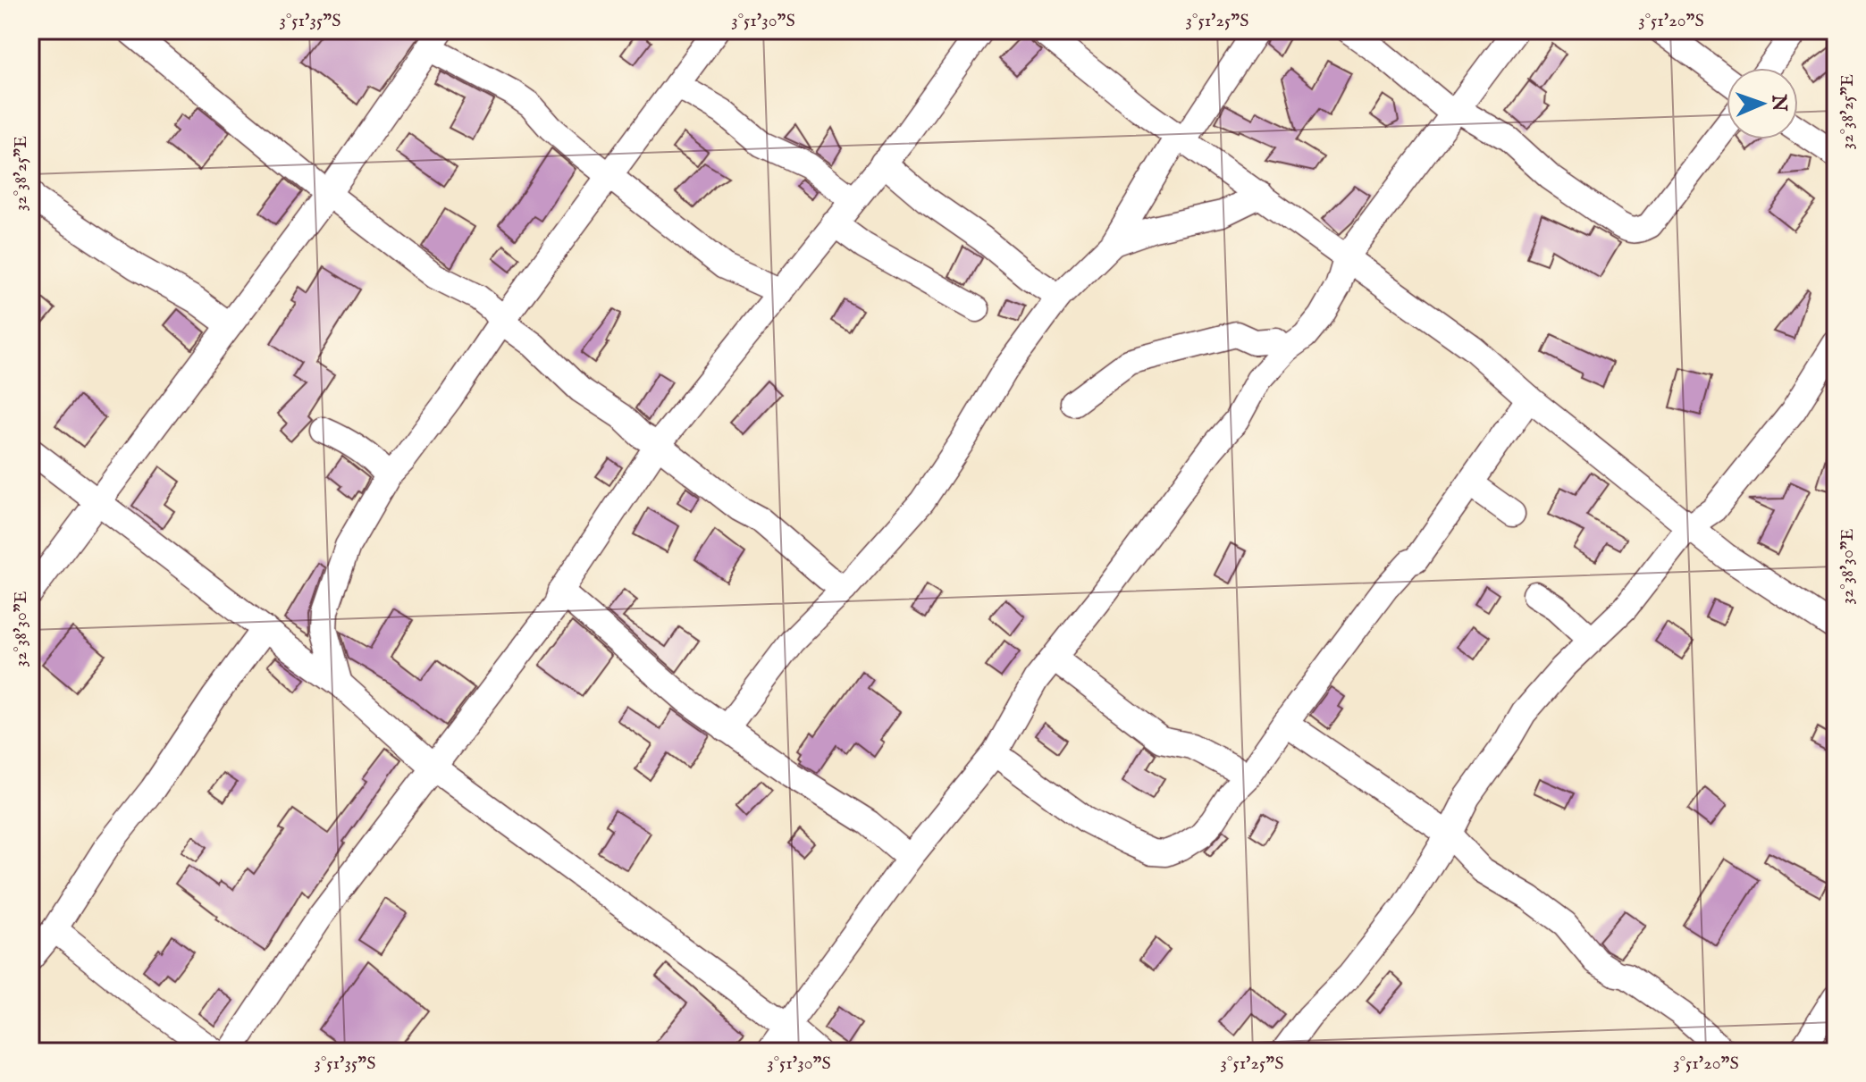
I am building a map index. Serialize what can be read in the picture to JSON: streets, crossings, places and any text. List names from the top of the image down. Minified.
{"north":"right","coordinates":["3°51'35\"S","3°51'30\"S","3°51'25\"S","3°51'20\"S","32°38'25\"E","32°38'30\"E"]}
